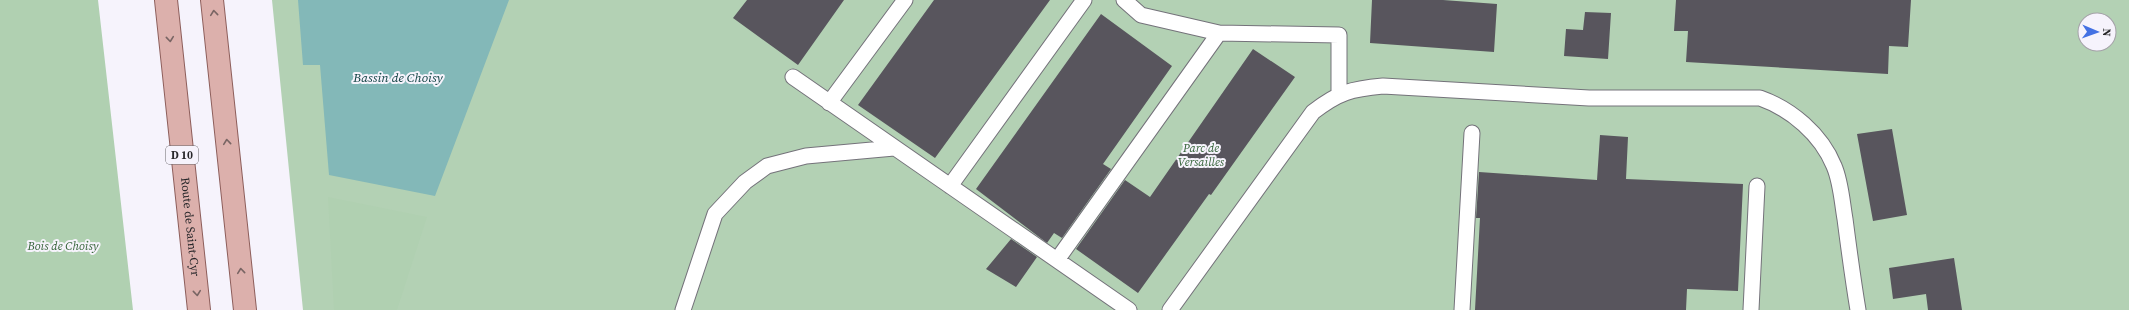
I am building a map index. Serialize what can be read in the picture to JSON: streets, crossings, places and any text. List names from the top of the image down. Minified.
{"streets":{"main road":["D 10","Route de Saint-Cyr"]},"water":["Bassin de Choisy"],"parks":["Parc de Versailles","Bois de Choisy"],"north":"right"}
